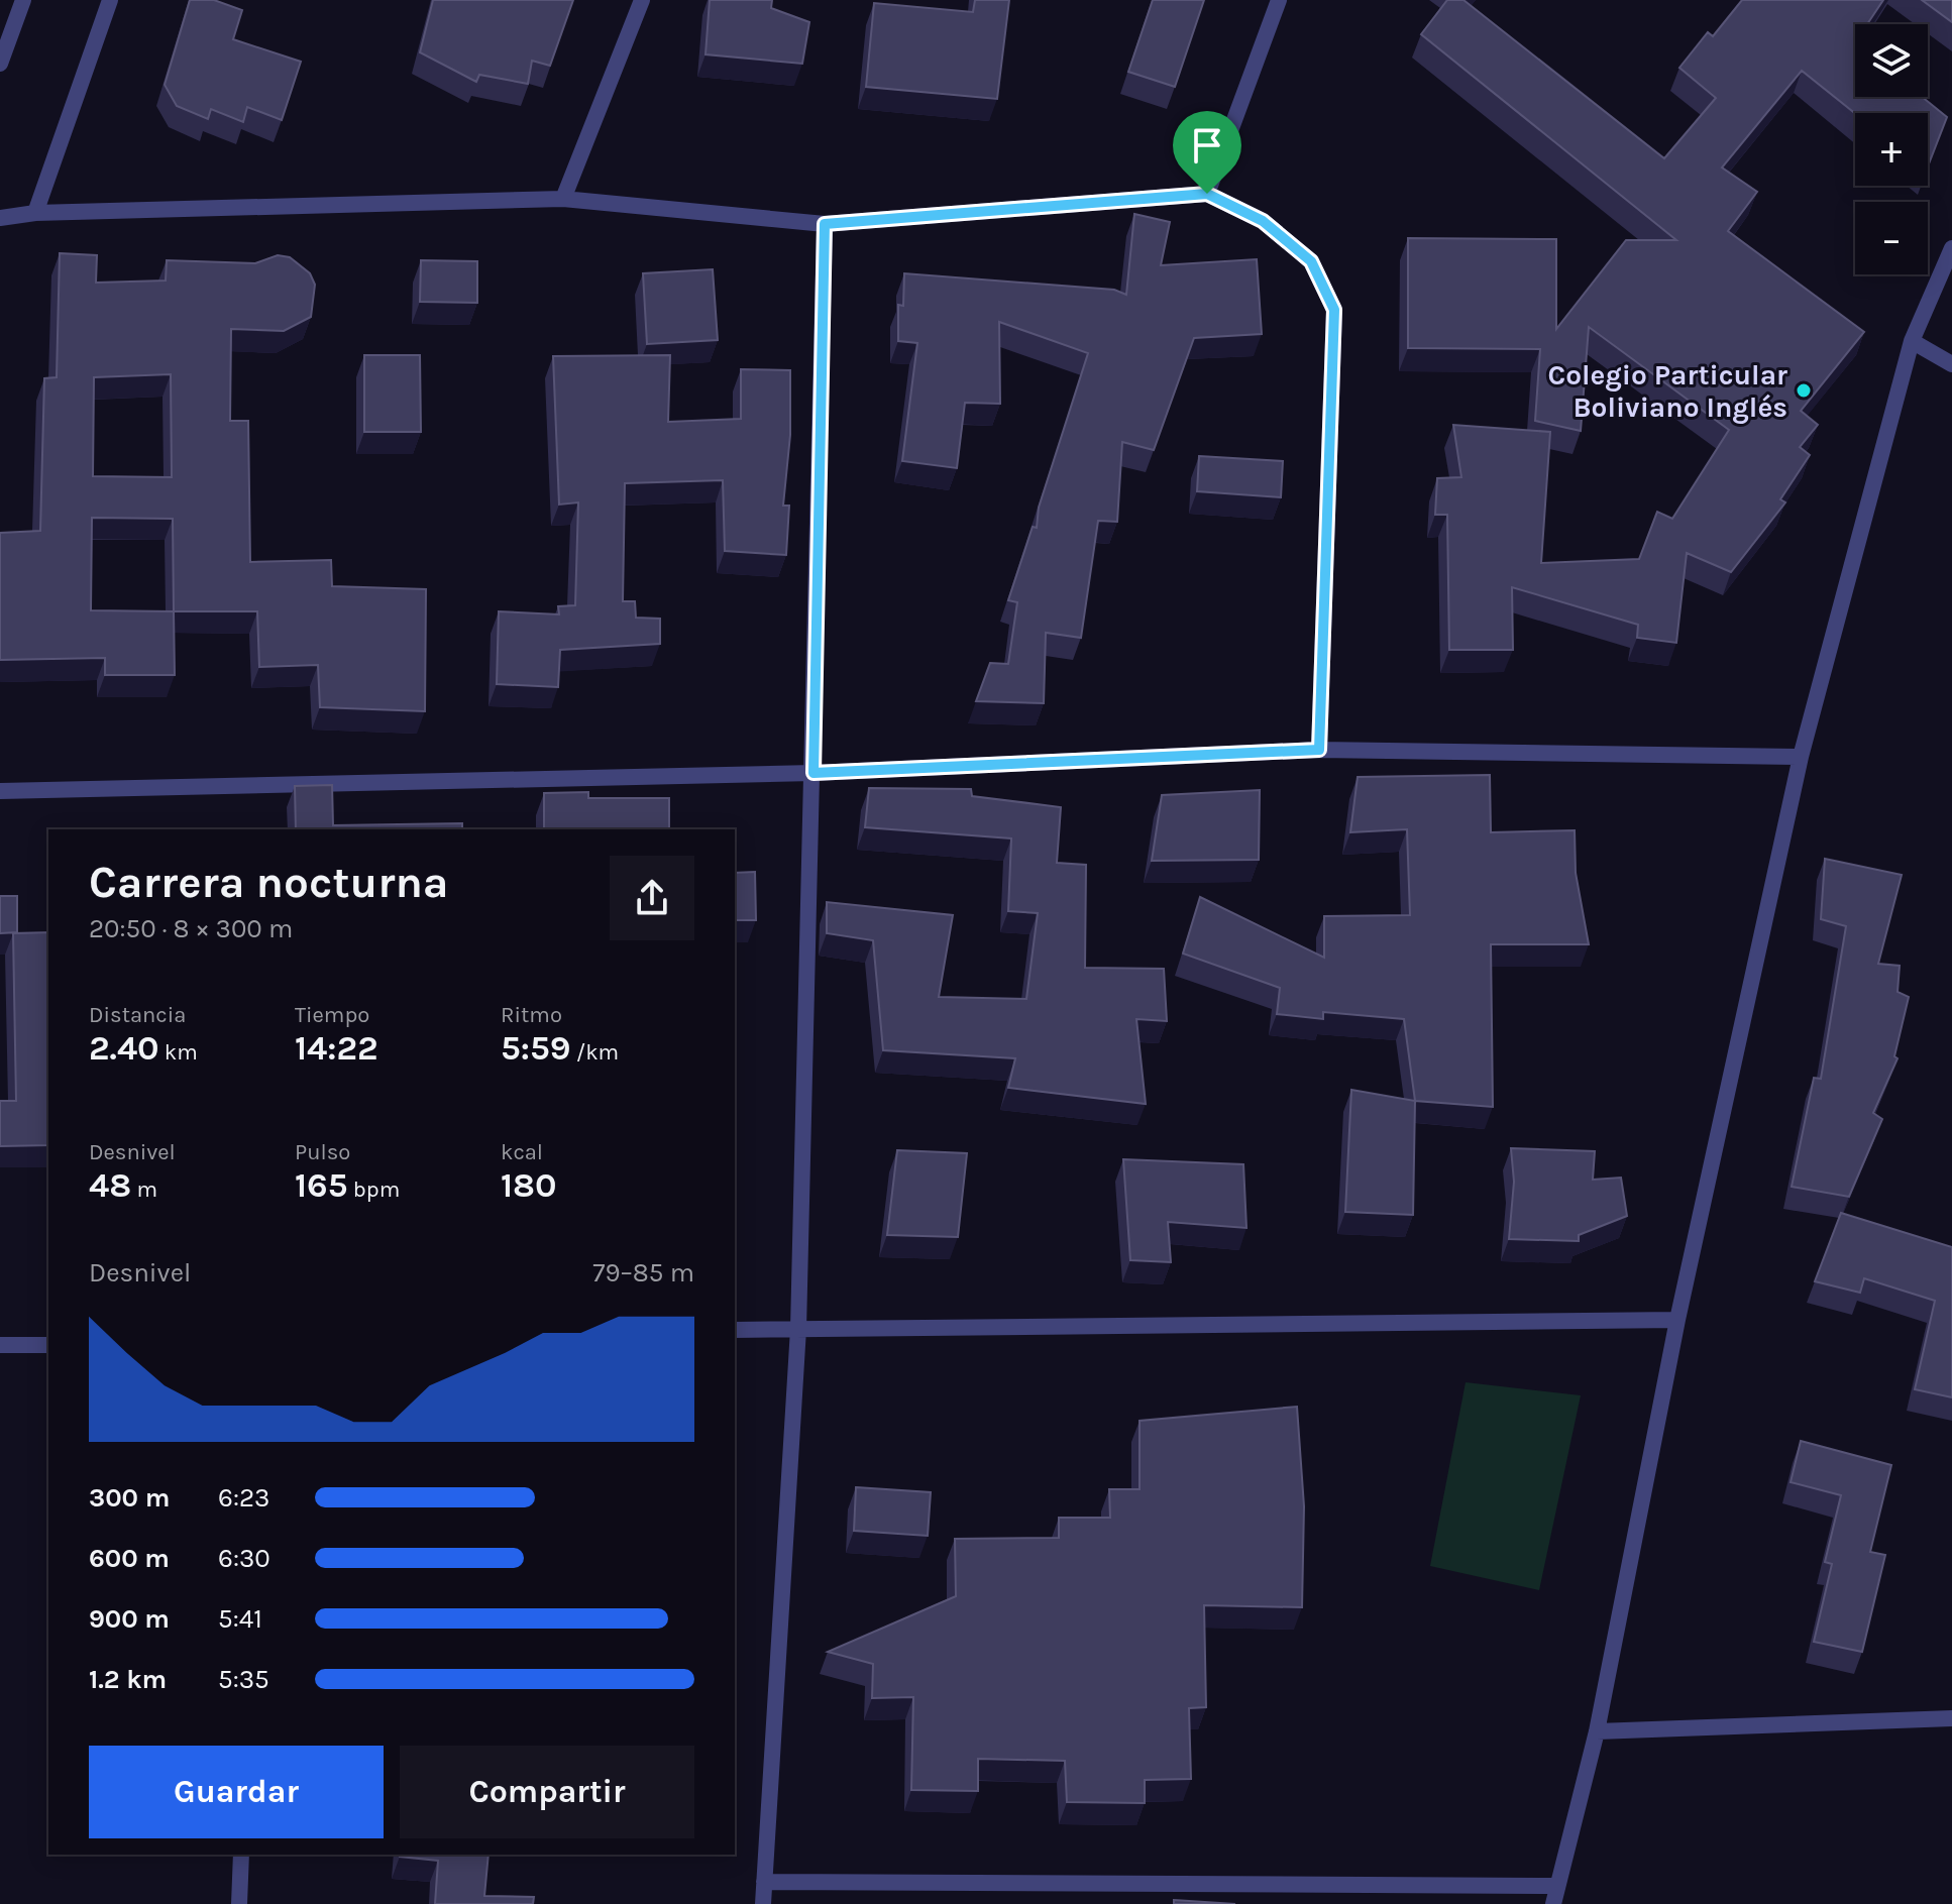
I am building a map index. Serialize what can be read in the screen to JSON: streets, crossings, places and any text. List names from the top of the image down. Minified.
{"places":["Colegio Particular Boliviano Inglés"],"page":{"map_buttons":["+","−"],"heading":["Carrera nocturna","20:50 · 8 × 300 m"],"stats":[["Distancia","2.40 km"],["Tiempo","14:22"],["Ritmo","5:59 /km"],["Desnivel","48 m"],["Pulso","165 bpm"],["kcal","180"]],"chart":["Desnivel","79–85 m"],"list":[{"name":"300 m","note":"6:23"},{"name":"600 m","note":"6:30"},{"name":"900 m","note":"5:41"},{"name":"1.2 km","note":"5:35"}],"buttons":["Guardar","Compartir"]}}
